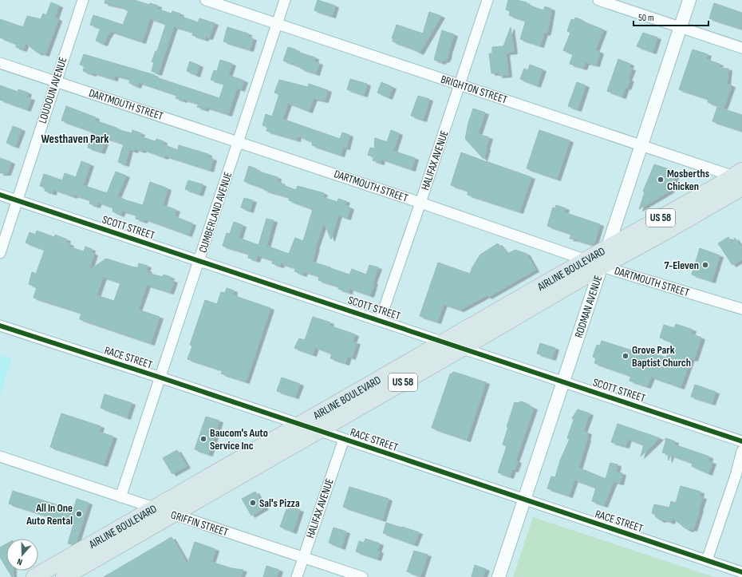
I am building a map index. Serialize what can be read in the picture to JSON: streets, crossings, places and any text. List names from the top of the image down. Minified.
{"streets":{"main road":["US 58","AIRLINE BOULEVARD"],"street":["BRIGHTON STREET","LOUDOUN AVENUE","DARTMOUTH STREET","HALIFAX AVENUE","CUMBERLAND AVENUE","SCOTT STREET","RODMAN AVENUE","RACE STREET","GRIFFIN STREET"]},"crossings":[["BRIGHTON STREET","HALIFAX AVENUE"],["BRIGHTON STREET","CUMBERLAND AVENUE"],["BRIGHTON STREET","AIRLINE BOULEVARD"],["BRIGHTON STREET","RODMAN AVENUE"],["LOUDOUN AVENUE","DARTMOUTH STREET"],["LOUDOUN AVENUE","SCOTT STREET"],["DARTMOUTH STREET","HALIFAX AVENUE"],["DARTMOUTH STREET","CUMBERLAND AVENUE"],["DARTMOUTH STREET","AIRLINE BOULEVARD"],["DARTMOUTH STREET","RODMAN AVENUE"],["HALIFAX AVENUE","SCOTT STREET"],["HALIFAX AVENUE","RACE STREET"],["HALIFAX AVENUE","GRIFFIN STREET"],["CUMBERLAND AVENUE","SCOTT STREET"],["CUMBERLAND AVENUE","RACE STREET"],["CUMBERLAND AVENUE","GRIFFIN STREET"],["SCOTT STREET","AIRLINE BOULEVARD"],["SCOTT STREET","RODMAN AVENUE"],["AIRLINE BOULEVARD","RODMAN AVENUE"],["AIRLINE BOULEVARD","RACE STREET"],["AIRLINE BOULEVARD","GRIFFIN STREET"],["RODMAN AVENUE","RACE STREET"]],"districts":["Westhaven Park"],"places":["Mosberths Chicken","7-Eleven","Grove Park Baptist Church","Baucom's Auto Service Inc","Sal's Pizza","All In One Auto Rental"],"scale_bar":"50 m","north":"bottom"}
